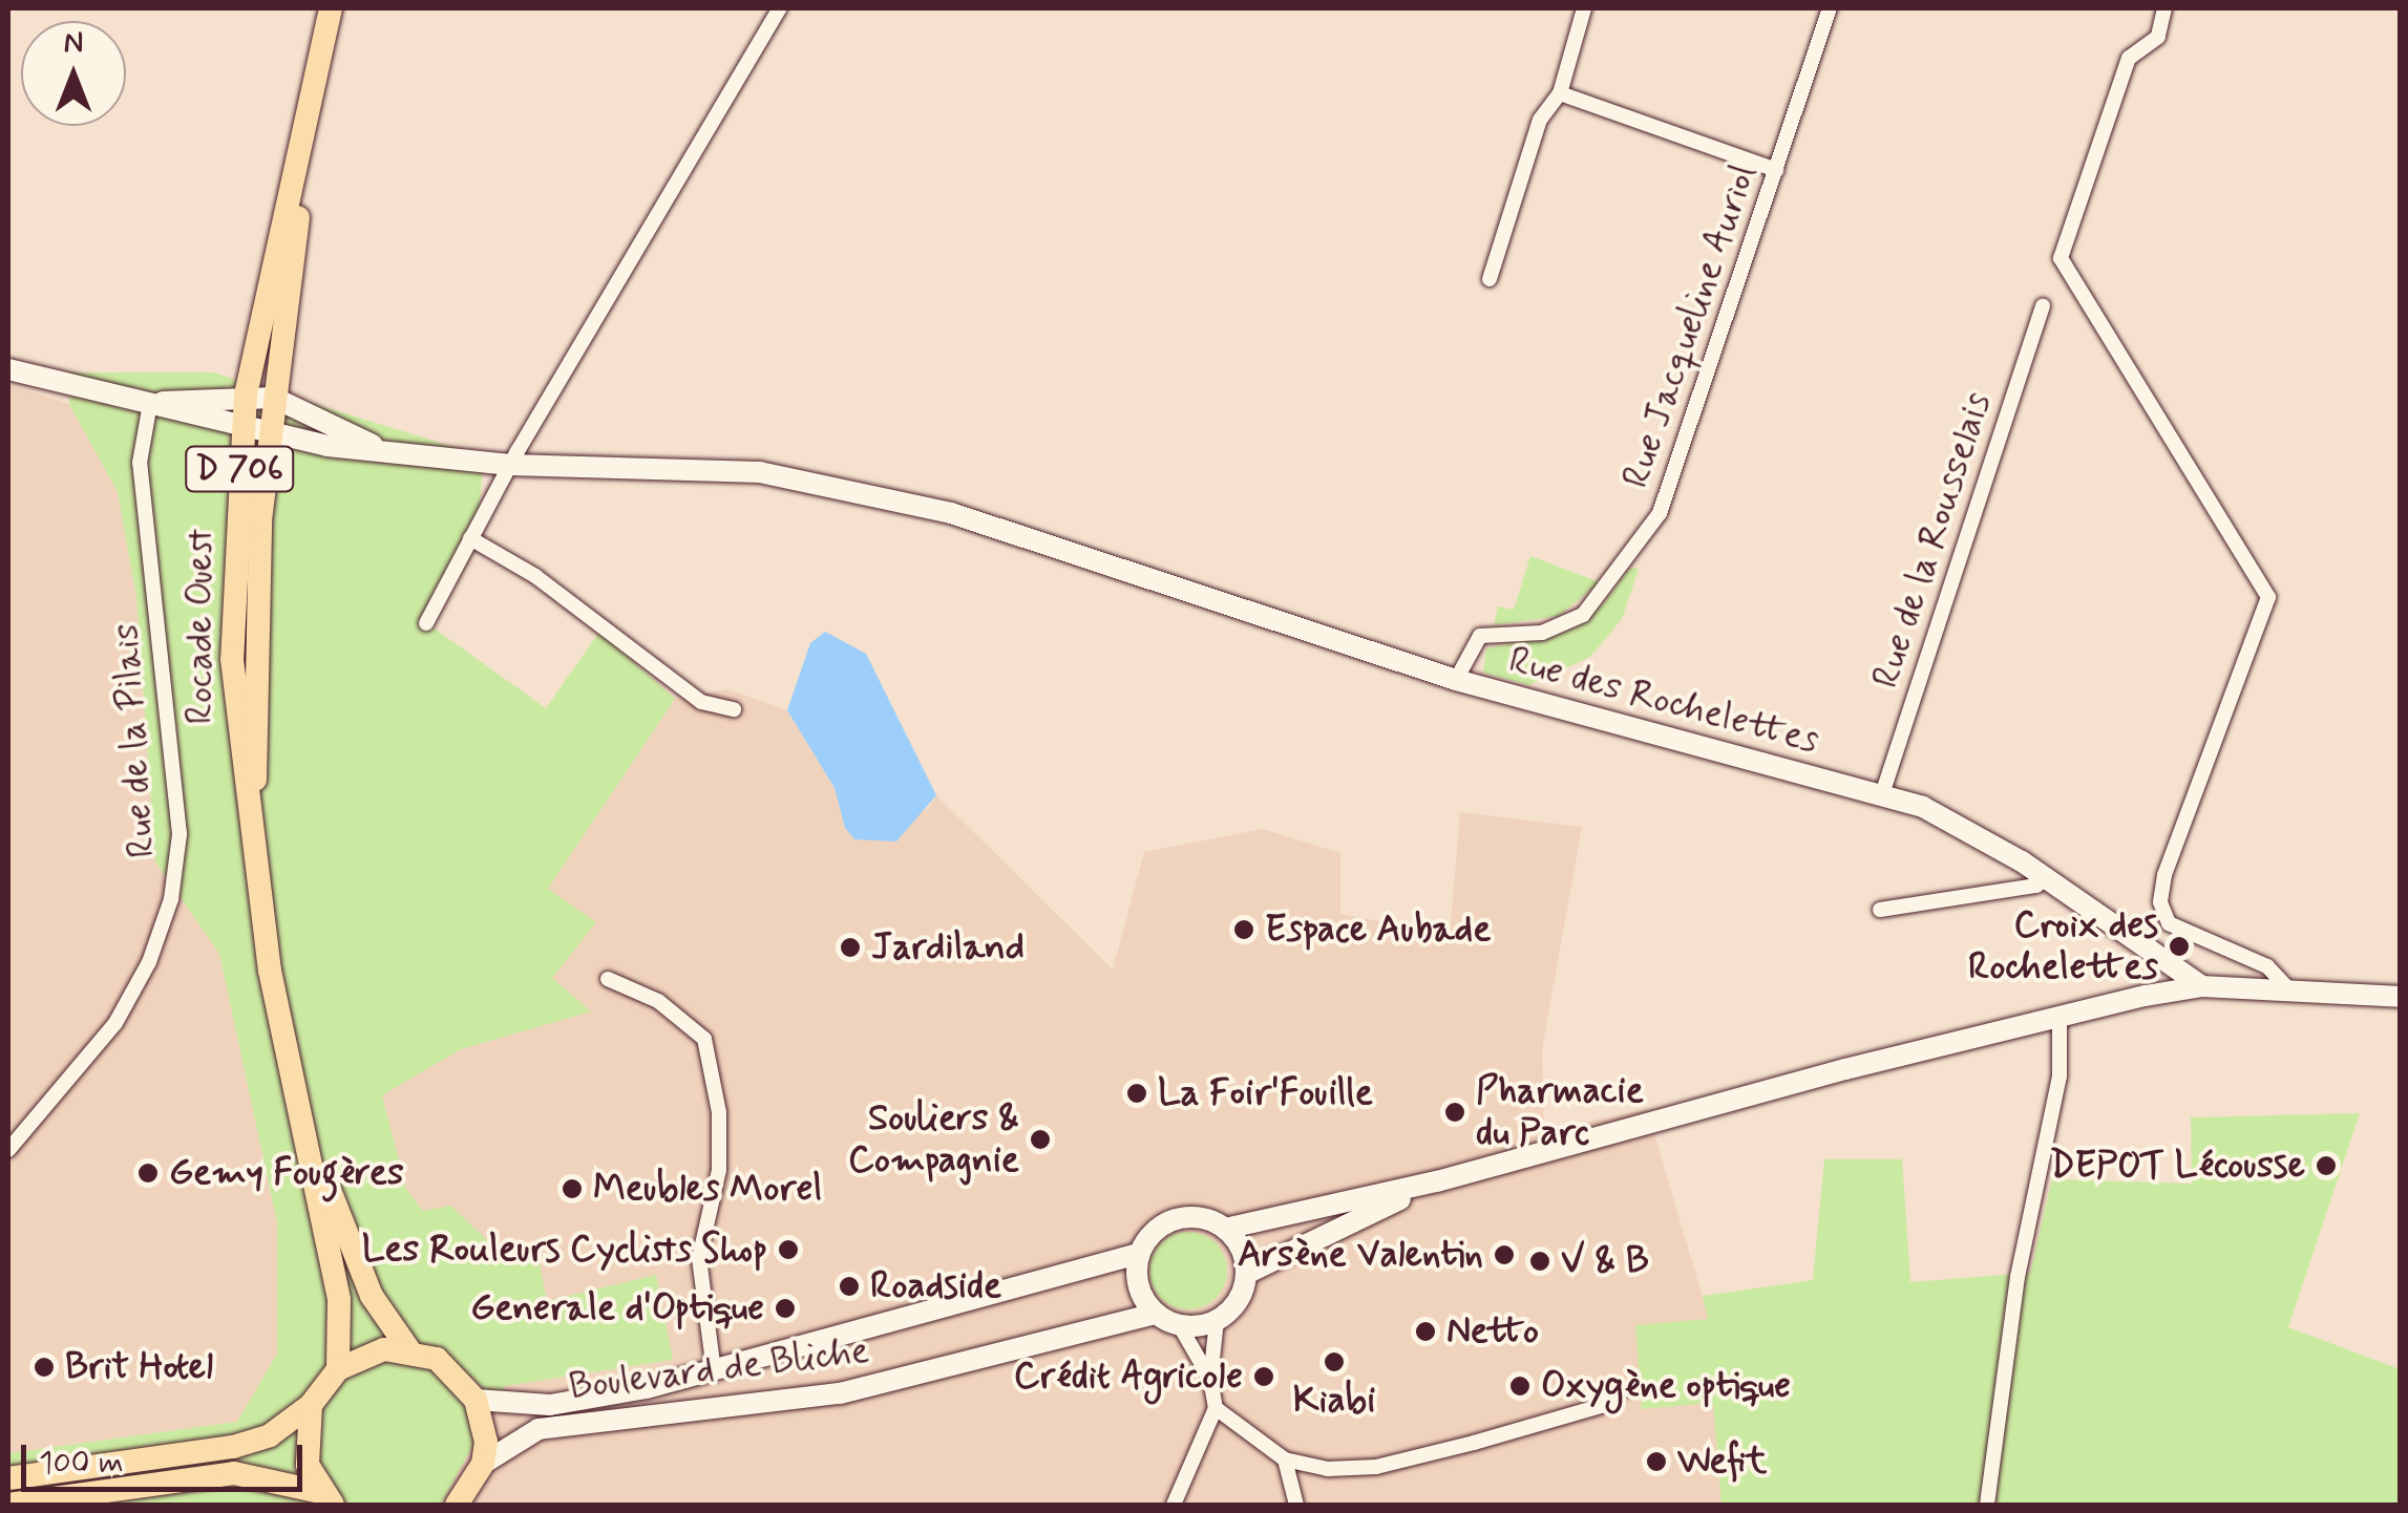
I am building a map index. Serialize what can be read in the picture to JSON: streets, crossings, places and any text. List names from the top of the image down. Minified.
{"streets":{"main road":["D 706","Rocade Ouest","Rue des Rochelettes","Boulevard de Bliche"],"street":["Rue Jacqueline Auriol","Rue de la Rousselais","Rue de la Pilais"]},"crossings":[["Rue Jacqueline Auriol","Rue des Rochelettes"],["Rue de la Rousselais","Rue des Rochelettes"],["Rocade Ouest","Rue des Rochelettes"],["Rue des Rochelettes","Rue de la Pilais"]],"places":["Espace Aubade","Croix des Rochelettes","Jardiland","La Foir'Fouille","Pharmacie du Parc","Souliers & Compagnie","DEPOT Lécousse","Gemy Fougères","Meubles Morel","Les Rouleurs Cyclists Shop","Arsène Valentin","V & B","Roadside","Generale d'Optique","Netto","Kiabi","Brit Hotel","Crédit Agricole","Oxygène optique","Wefit"],"scale_bar":"100 m","north":"top"}
